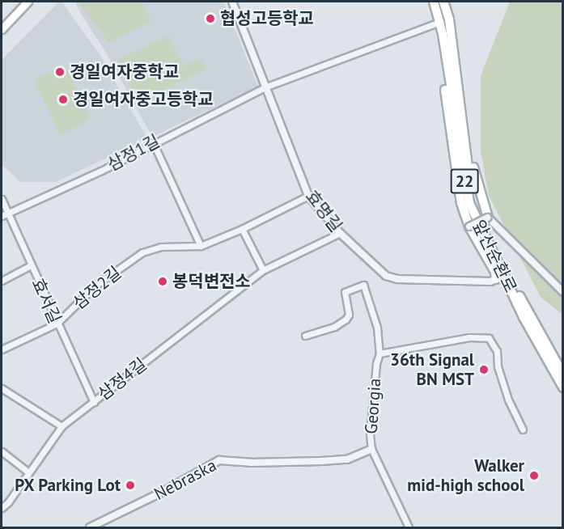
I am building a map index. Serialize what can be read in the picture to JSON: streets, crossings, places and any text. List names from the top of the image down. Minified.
{"streets":{"highway":["22","앞산순환로"],"street":["삼정1길","효명길","삼정2길","효서길","삼정4길","Georgia","Nebraska"]},"crossings":[["삼정1길","효명길"],["삼정1길","앞산순환로"],["삼정1길","효서길"],["효명길","삼정2길"],["효명길","삼정4길"],["삼정2길","효서길"],["효서길","삼정4길"],["Georgia","Nebraska"]],"places":["협성고등학교","경일여자중학교","경일여자중고등학교","봉덕변전소","36th Signal BN MST","Walker mid-high school","PX Parking Lot"]}
